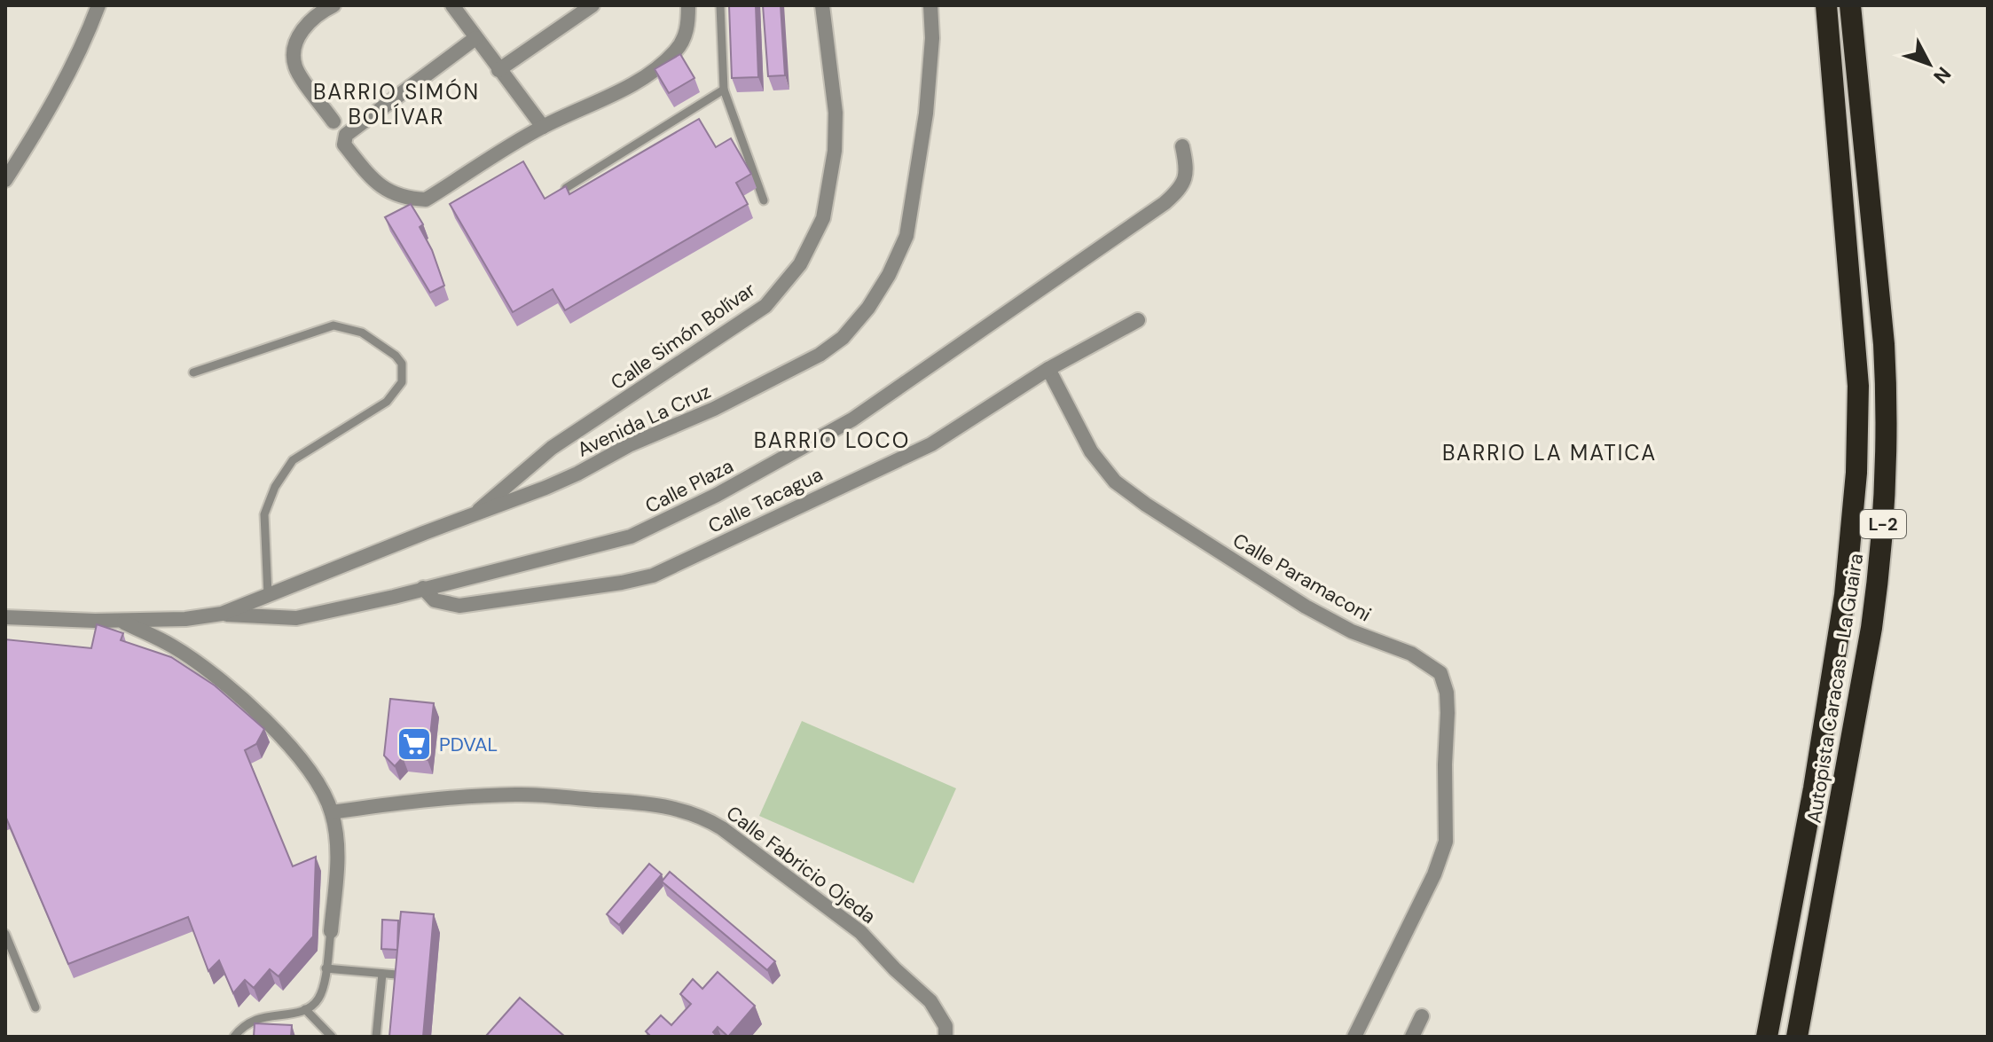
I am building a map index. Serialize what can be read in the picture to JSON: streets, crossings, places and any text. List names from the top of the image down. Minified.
{"streets":{"highway":["L-2","Autopista Caracas - La Guaira"],"street":["Calle Simón Bolívar","Avenida La Cruz","Calle Plaza","Calle Tacagua","Calle Paramaconi","Calle Fabricio Ojeda"]},"crossings":[["Calle Simón Bolívar","Avenida La Cruz"],["Avenida La Cruz","Calle Plaza"],["Calle Plaza","Calle Tacagua"],["Calle Tacagua","Calle Paramaconi"]],"districts":["BARRIO SIMÓN BOLÍVAR","BARRIO LOCO","BARRIO LA MATICA"],"places":{"supermarket":["PDVAL"]},"north":"bottom right"}
